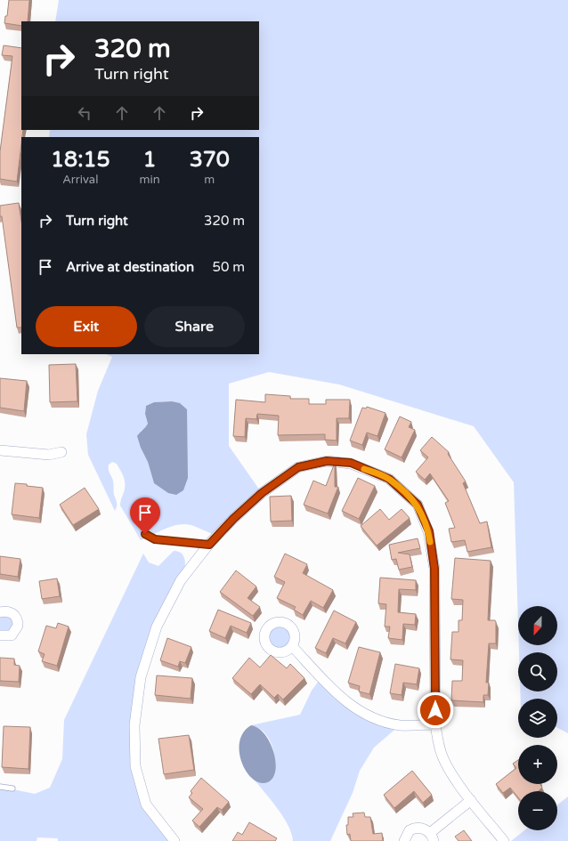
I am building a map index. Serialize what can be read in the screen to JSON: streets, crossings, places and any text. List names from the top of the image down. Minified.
{"north":"bottom","page":{"turn":["320 m","Turn right"],"eta":["18:15","Arrival","1","min","370","m"],"list":[{"name":"Turn right","value":"320 m"},{"name":"Arrive at destination","value":"50 m"}],"buttons":["Exit","Share"],"map_buttons":["+","−"]}}
